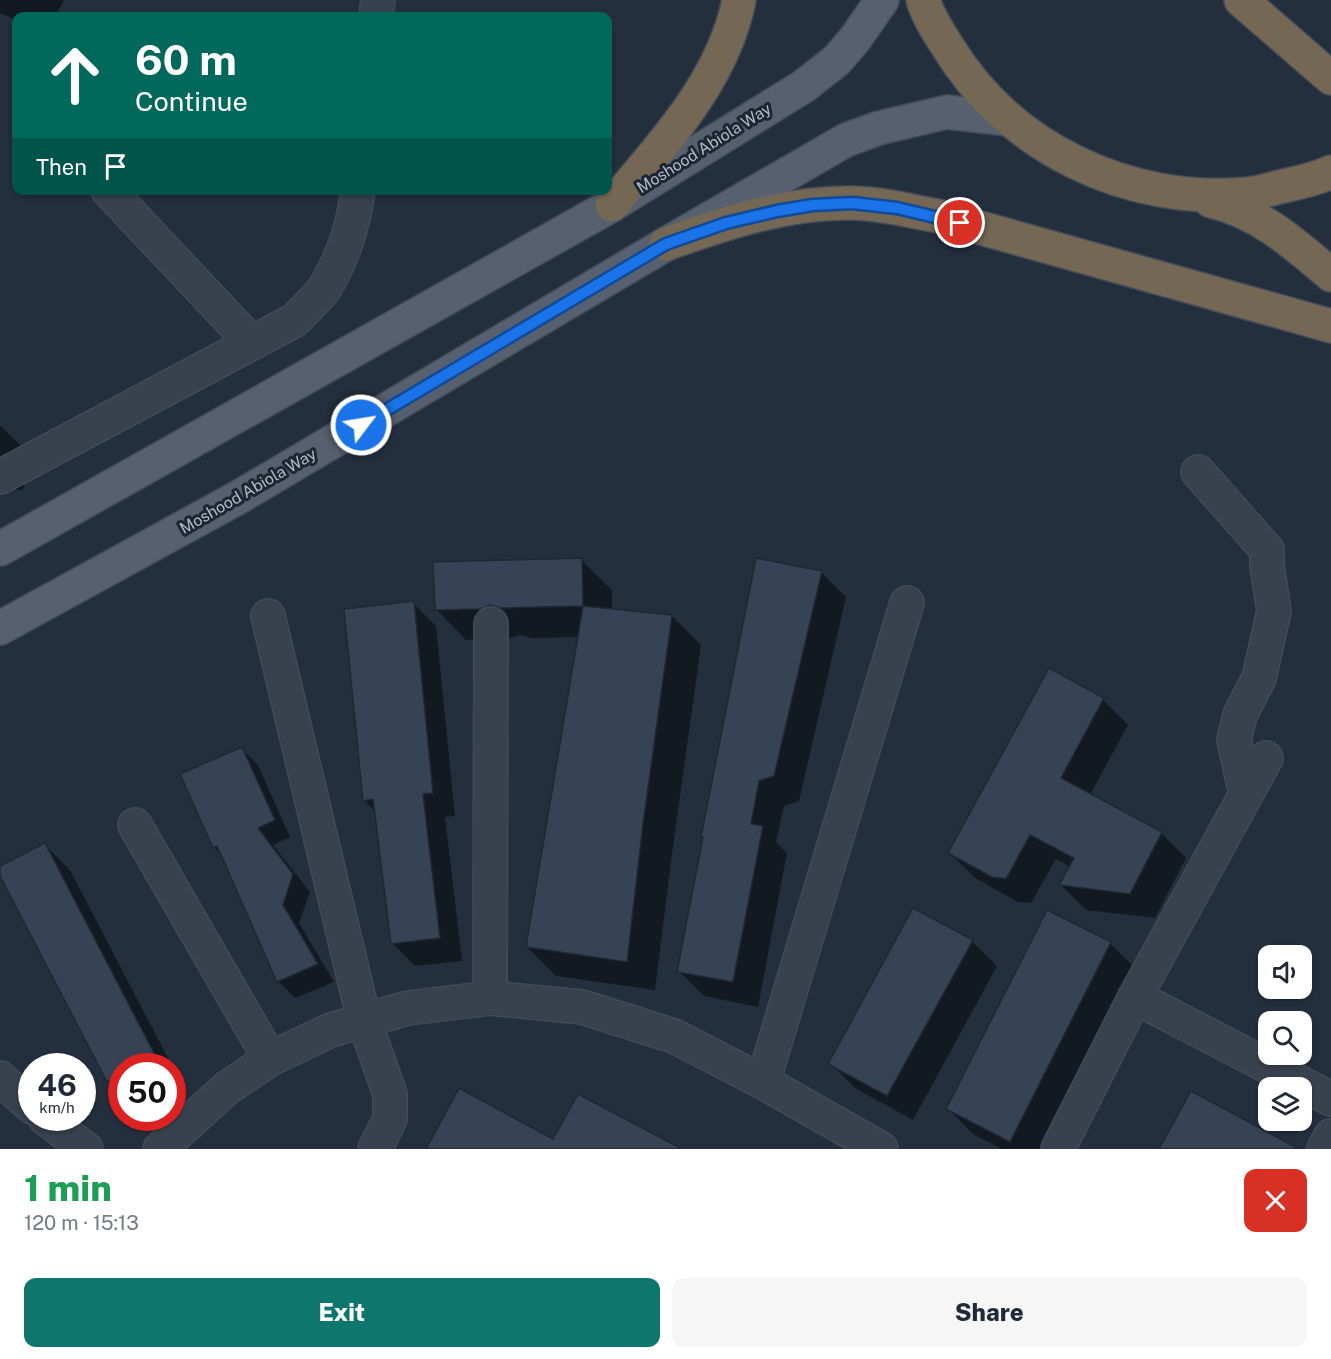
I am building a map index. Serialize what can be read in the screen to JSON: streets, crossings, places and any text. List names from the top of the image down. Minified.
{"streets":{"main road":["Moshood Abiola Way"]},"page":{"turn":["60 m","Continue"],"then":"Then","speed":"46 km/h","limit":"50","heading":["1 min","120 m · 15:13"],"buttons":["Exit","Share"]}}
